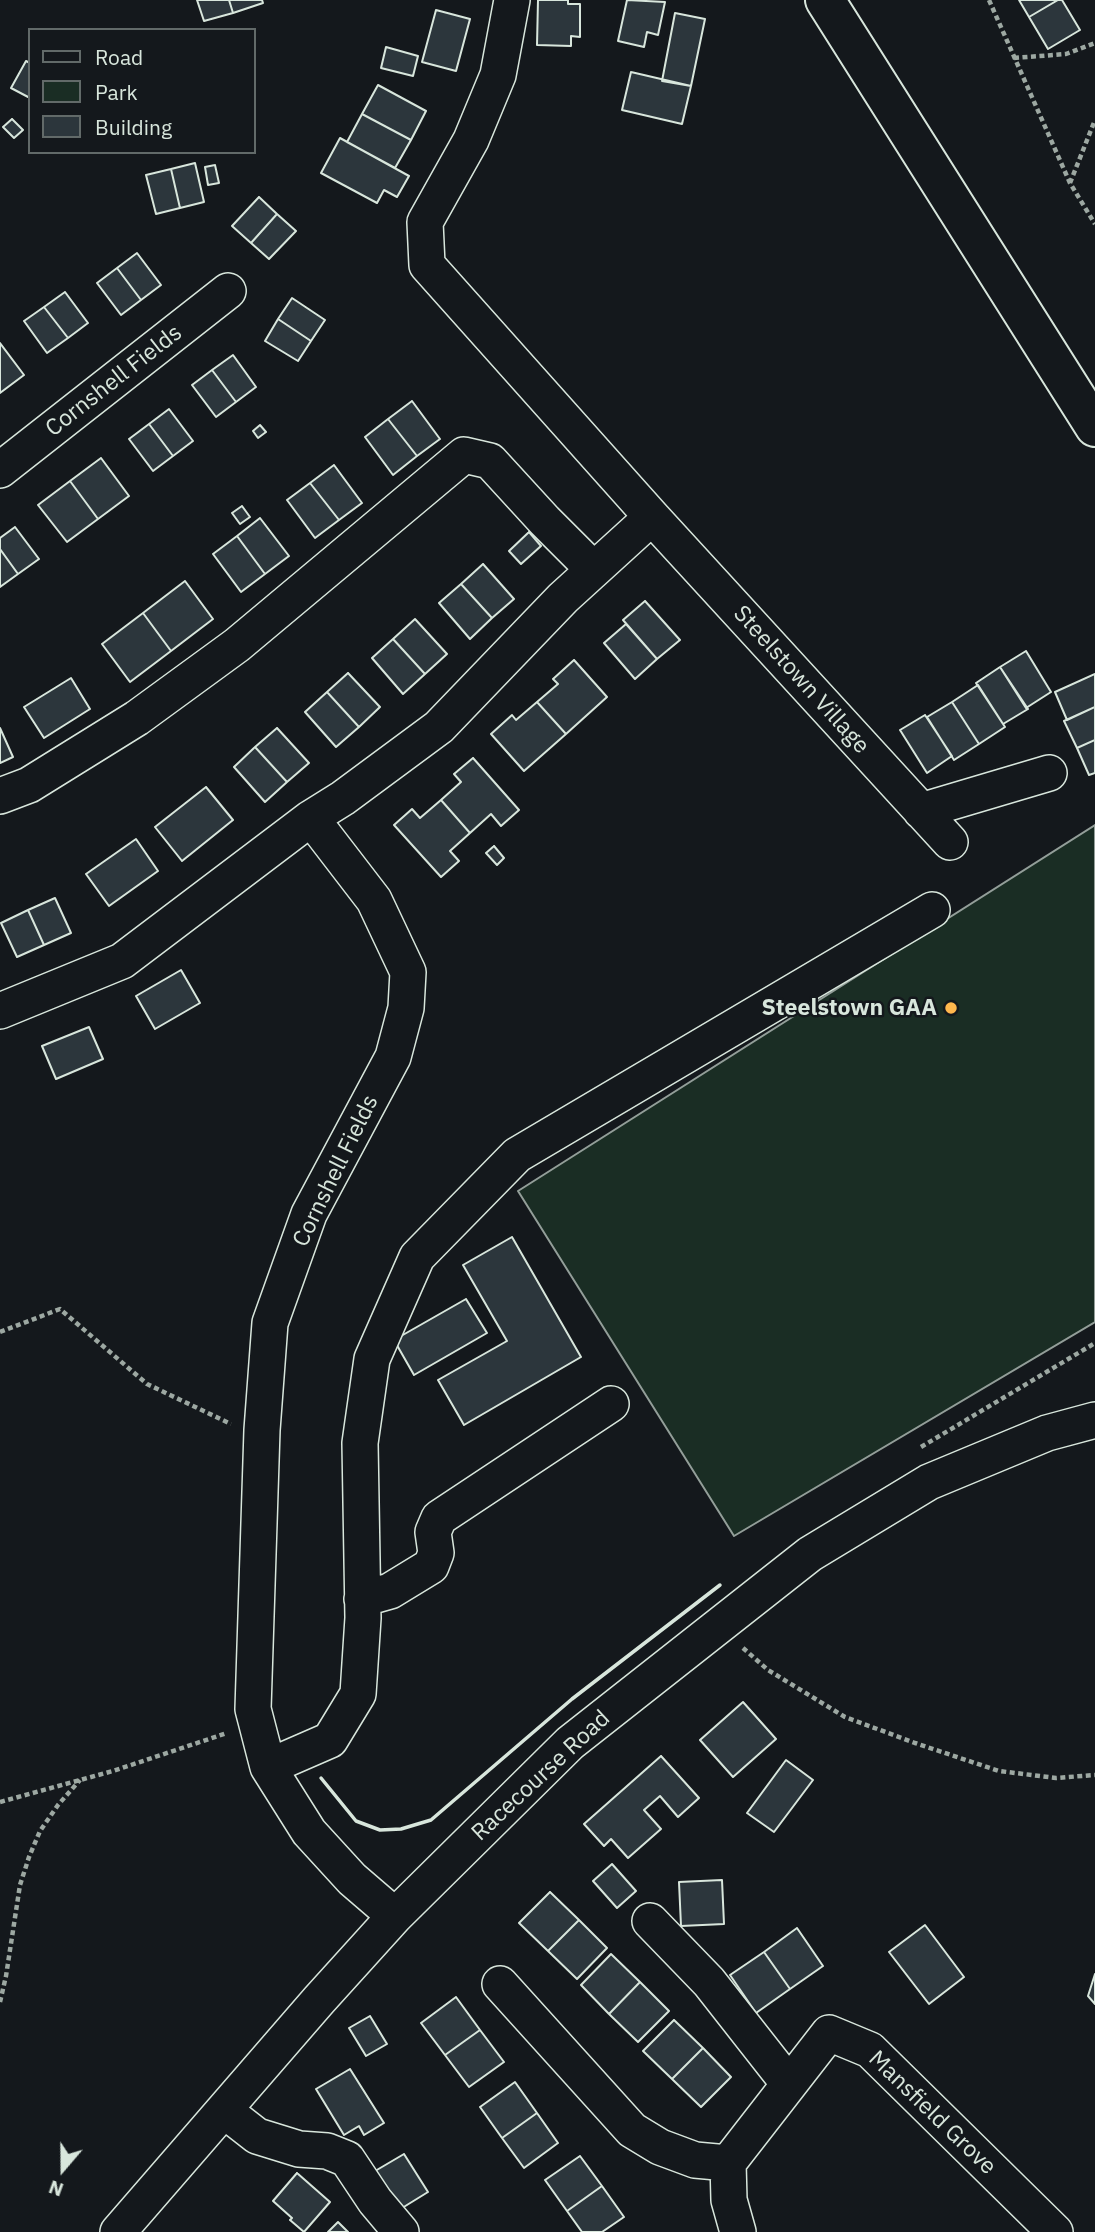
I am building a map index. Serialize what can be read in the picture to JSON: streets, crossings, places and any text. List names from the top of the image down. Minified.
{"streets":{"street":["Cornshell Fields","Steelstown Village","Racecourse Road","Mansfield Grove"]},"crossings":[["Cornshell Fields","Racecourse Road"]],"places":["Steelstown GAA"],"legend":["Road","Park","Building"],"north":"bottom"}
